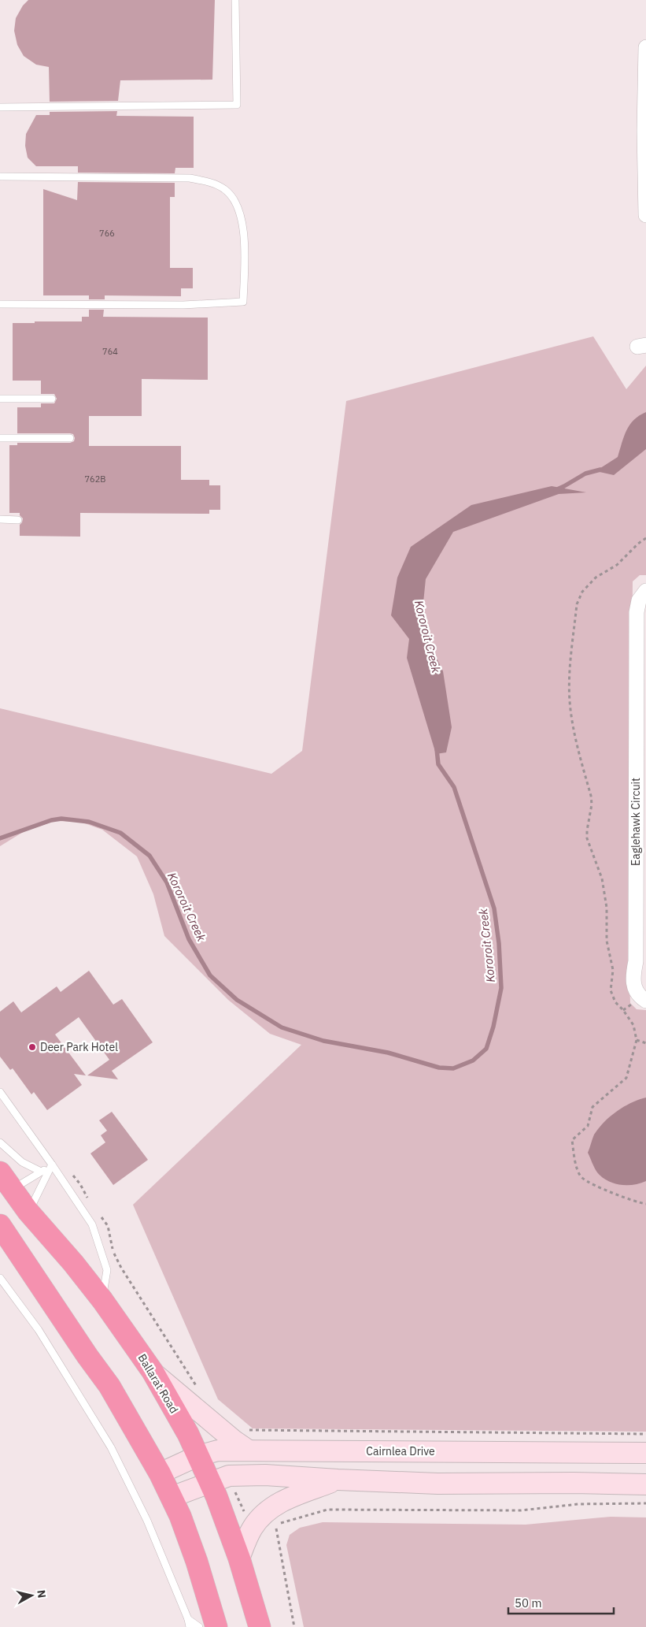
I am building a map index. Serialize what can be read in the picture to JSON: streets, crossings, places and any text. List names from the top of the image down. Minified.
{"streets":{"highway":["Ballarat Road"],"street":["Eaglehawk Circuit","Cairnlea Drive"]},"crossings":[["Ballarat Road","Cairnlea Drive"]],"water":["Kororoit Creek"],"places":["Deer Park Hotel"],"house_numbers":["766","764","762B"],"scale_bar":"50 m","north":"right"}
